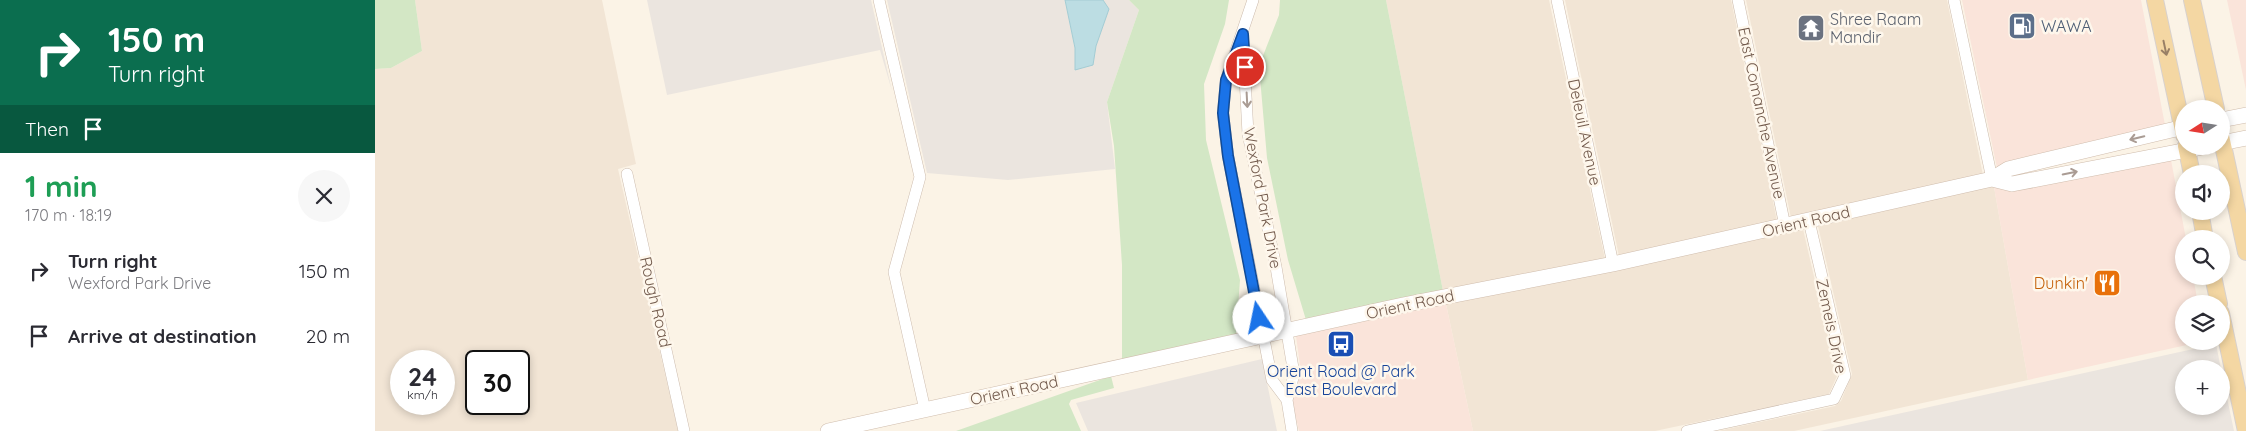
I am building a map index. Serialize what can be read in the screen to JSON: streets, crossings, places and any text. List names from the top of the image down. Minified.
{"streets":{"street":["East Comanche Avenue","Deleuil Avenue","Wexford Park Drive","Orient Road","Rough Road","Zemeis Drive"]},"crossings":[["East Comanche Avenue","Orient Road"],["Deleuil Avenue","Orient Road"],["Wexford Park Drive","Orient Road"],["Orient Road","Zemeis Drive"]],"places":{"fuel station":["WAWA"],"temple":["Shree Raam Mandir"],"restaurant":["Dunkin'"],"bus stop":["Orient Road @ Park East Boulevard"]},"north":"left","page":{"turn":["150 m","Turn right"],"map_buttons":"+","then":"Then","heading":["1 min","170 m · 18:19"],"list":[{"name":"Turn right","note":"Wexford Park Drive","value":"150 m"},{"name":"Arrive at destination","value":"20 m"}],"speed":"24 km/h","limit":"30"}}
